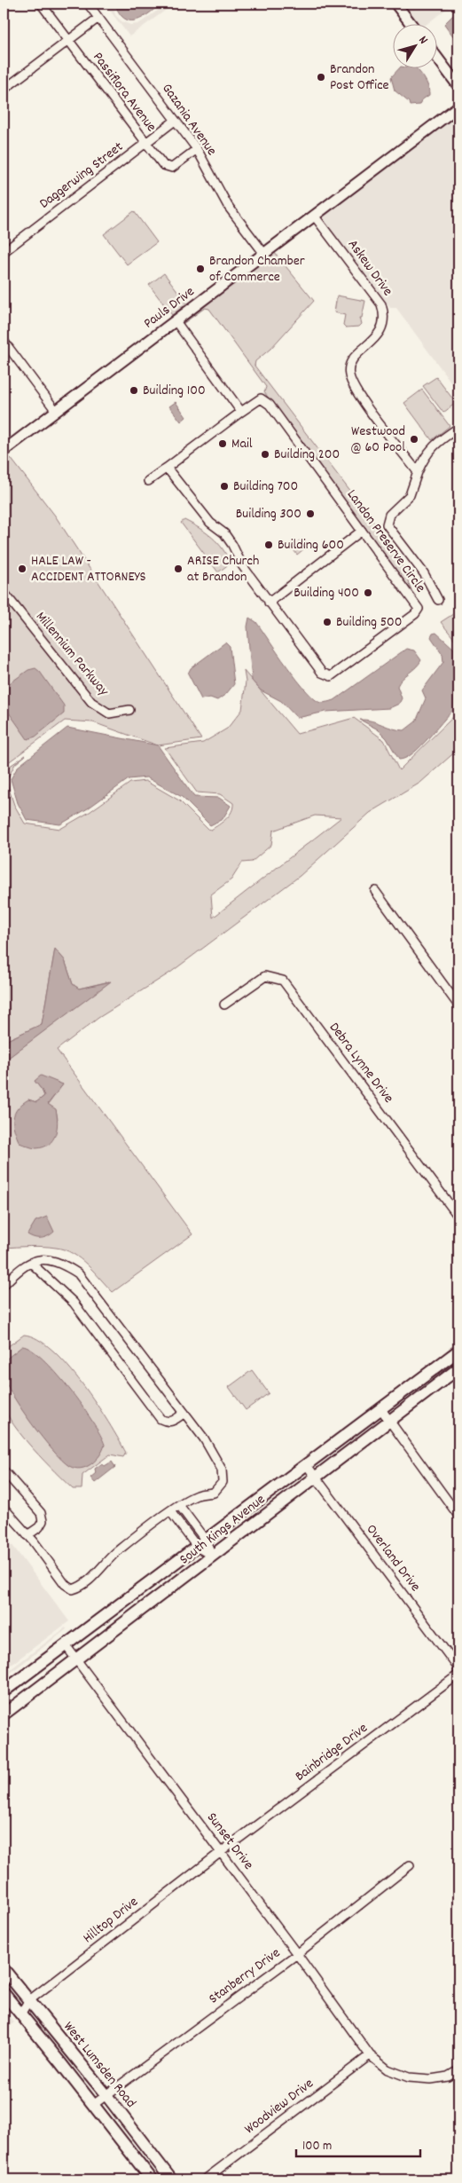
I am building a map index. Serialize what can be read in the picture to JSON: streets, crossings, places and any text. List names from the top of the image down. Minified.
{"streets":{"main road":["South Kings Avenue","West Lumsden Road"],"street":["Passiflora Avenue","Gazania Avenue","Daggerwing Street","Askew Drive","Pauls Drive","Landon Preserve Circle","Millennium Parkway","Debra Lynne Drive","Overland Drive","Bainbridge Drive","Sunset Drive","Hilltop Drive","Stanberry Drive","Woodview Drive"]},"crossings":[["Passiflora Avenue","Gazania Avenue"],["Passiflora Avenue","Daggerwing Street"],["Gazania Avenue","Daggerwing Street"],["Gazania Avenue","Pauls Drive"],["Askew Drive","Pauls Drive"],["South Kings Avenue","Overland Drive"],["South Kings Avenue","Sunset Drive"],["Bainbridge Drive","Sunset Drive"],["Bainbridge Drive","Hilltop Drive"],["Sunset Drive","Hilltop Drive"],["Sunset Drive","Stanberry Drive"],["Sunset Drive","Woodview Drive"],["Hilltop Drive","West Lumsden Road"],["Stanberry Drive","West Lumsden Road"]],"places":["Brandon Post Office","Brandon Chamber of Commerce","Building 100","Westwood @ 60 Pool","Mail","Building 200","Building 700","Building 300","Building 600","HALE LAW - ACCIDENT ATTORNEYS","ARISE Church at Brandon","Building 400","Building 500"],"scale_bar":"100 m","north":"top right"}
